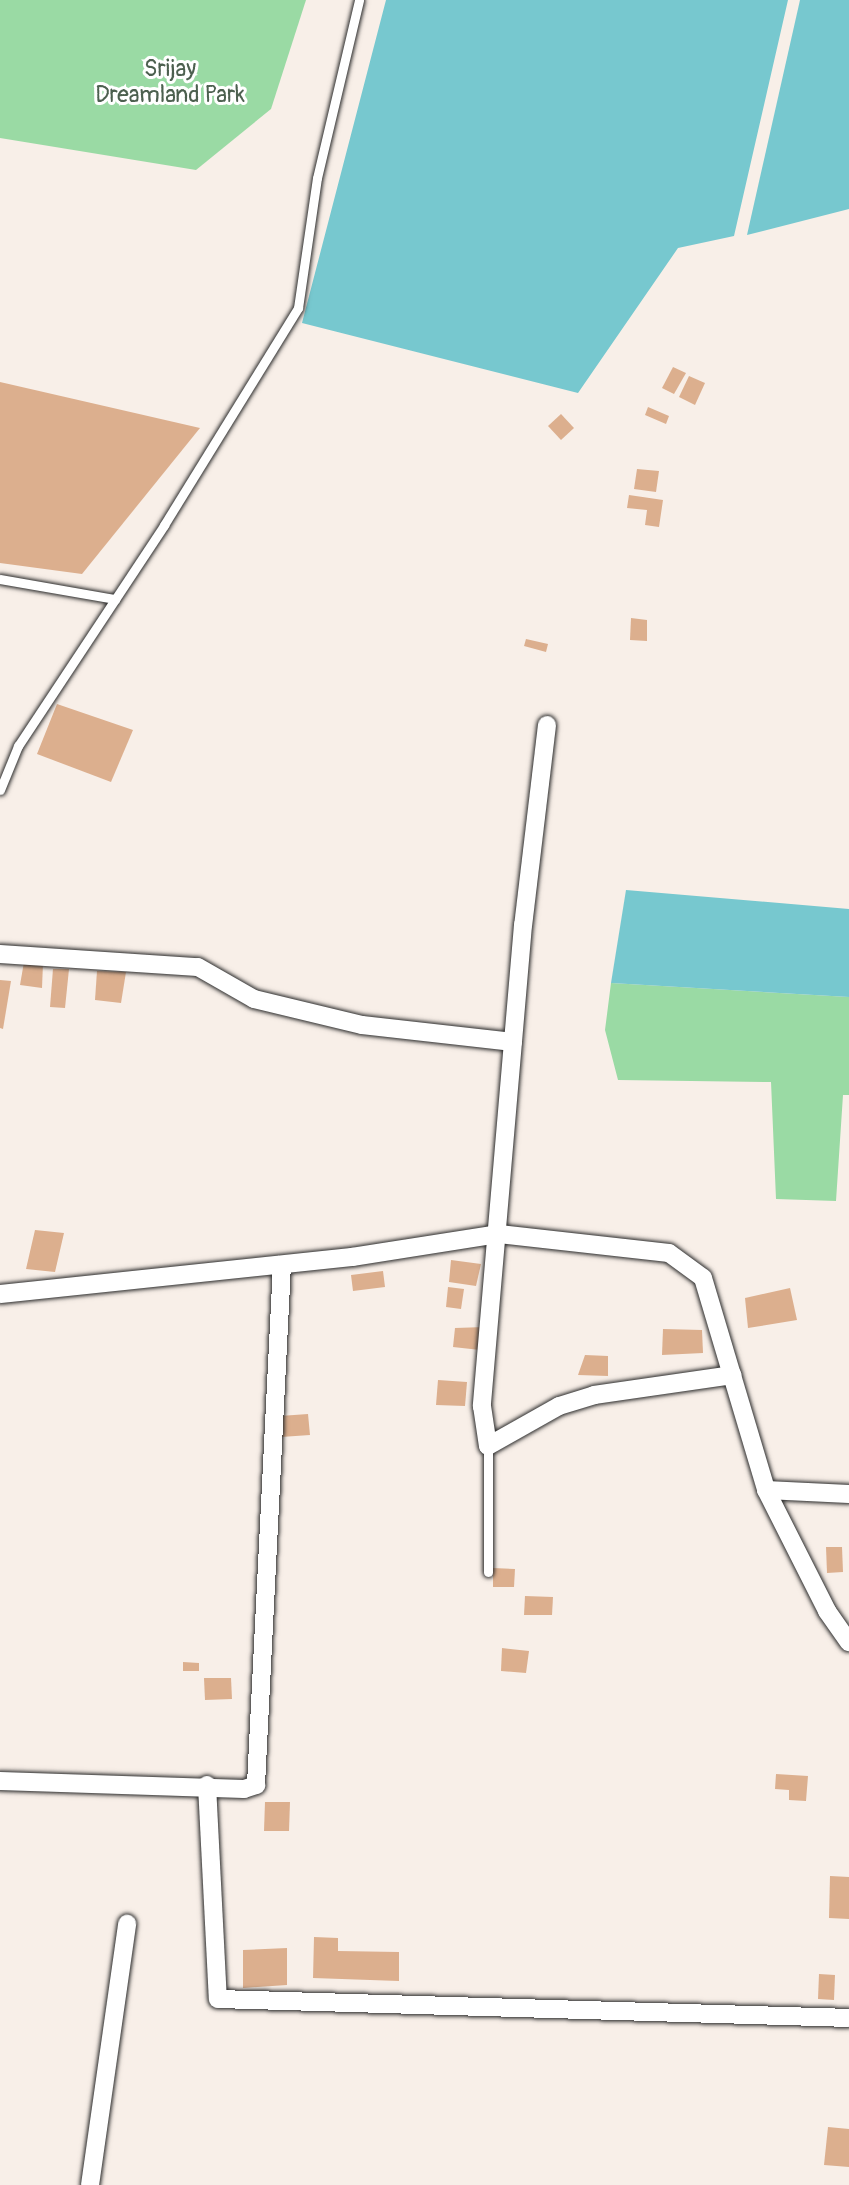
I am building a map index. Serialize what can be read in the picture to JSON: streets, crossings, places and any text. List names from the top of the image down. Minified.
{"parks":["Srijay Dreamland Park"]}
